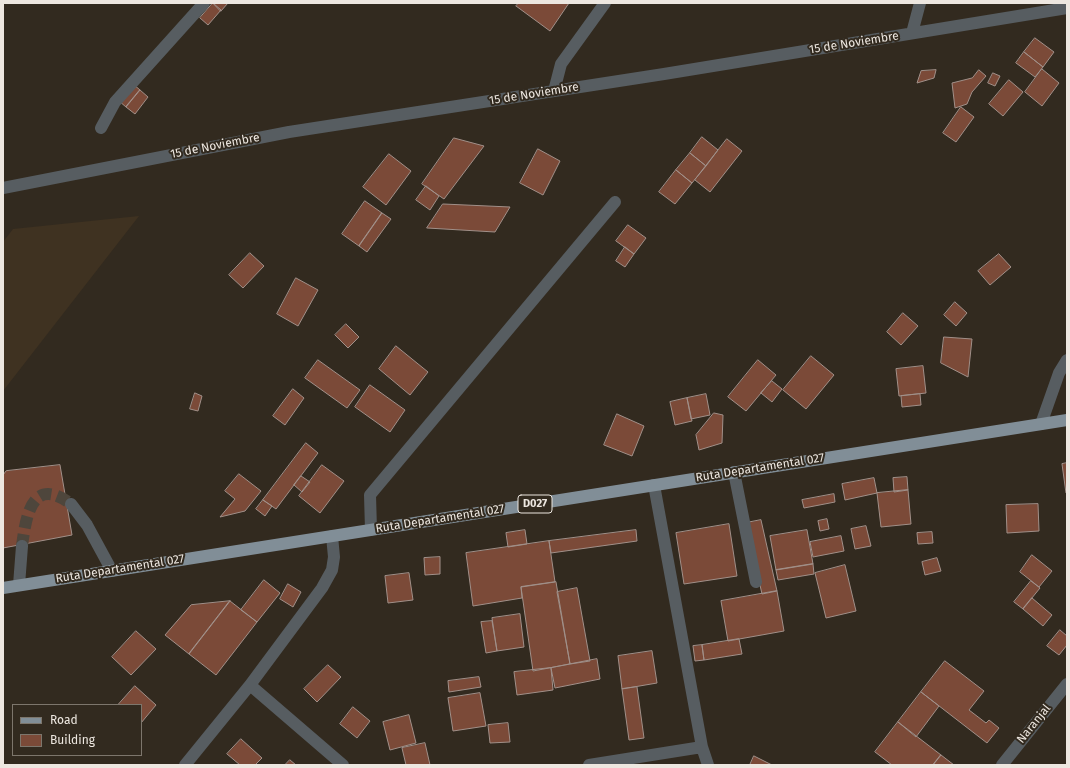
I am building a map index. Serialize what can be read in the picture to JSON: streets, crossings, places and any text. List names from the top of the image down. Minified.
{"streets":{"main road":["Ruta Departamental 027","D027"],"street":["15 de Noviembre","Naranjal"]},"legend":["Road","Building"]}
